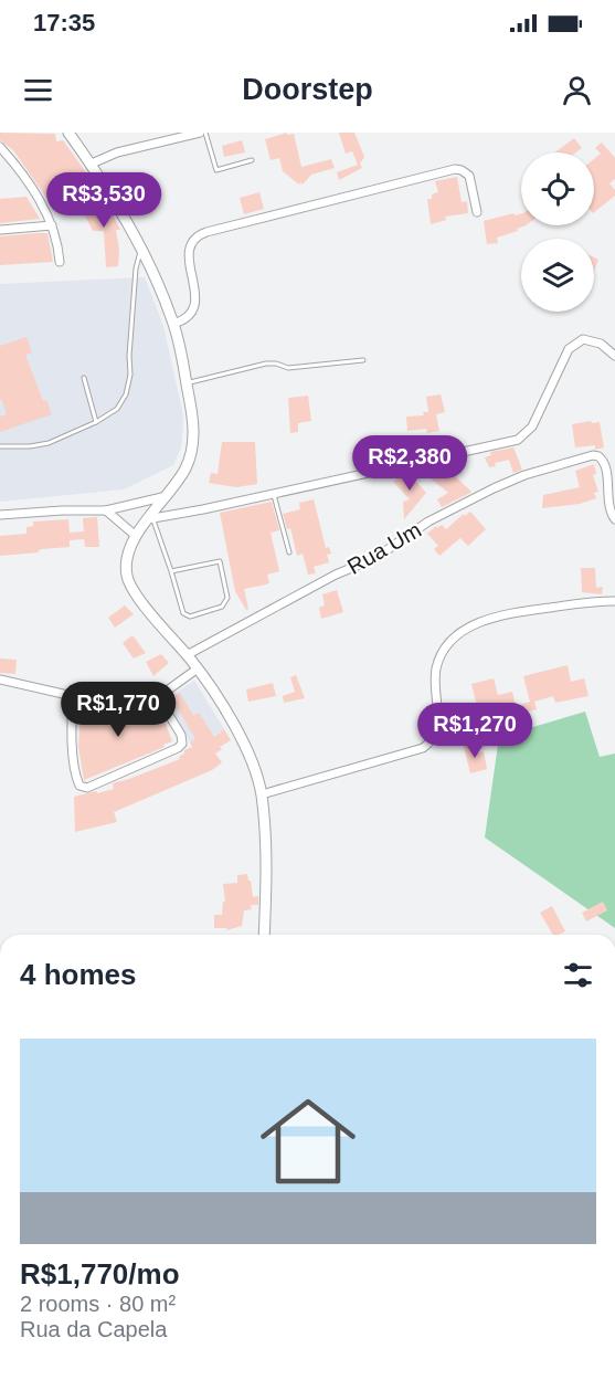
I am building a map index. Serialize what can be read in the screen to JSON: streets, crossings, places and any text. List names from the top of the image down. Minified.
{"streets":{"street":["Rua Um"]},"page":{"status":"17:35","header":"Doorstep","price":["R$3,530","R$2,380","R$1,770","R$1,270"],"heading":"4 homes","list":[{"name":"R$1,770/mo","note":"2 rooms · 80 m² · Rua da Capela"}]}}
